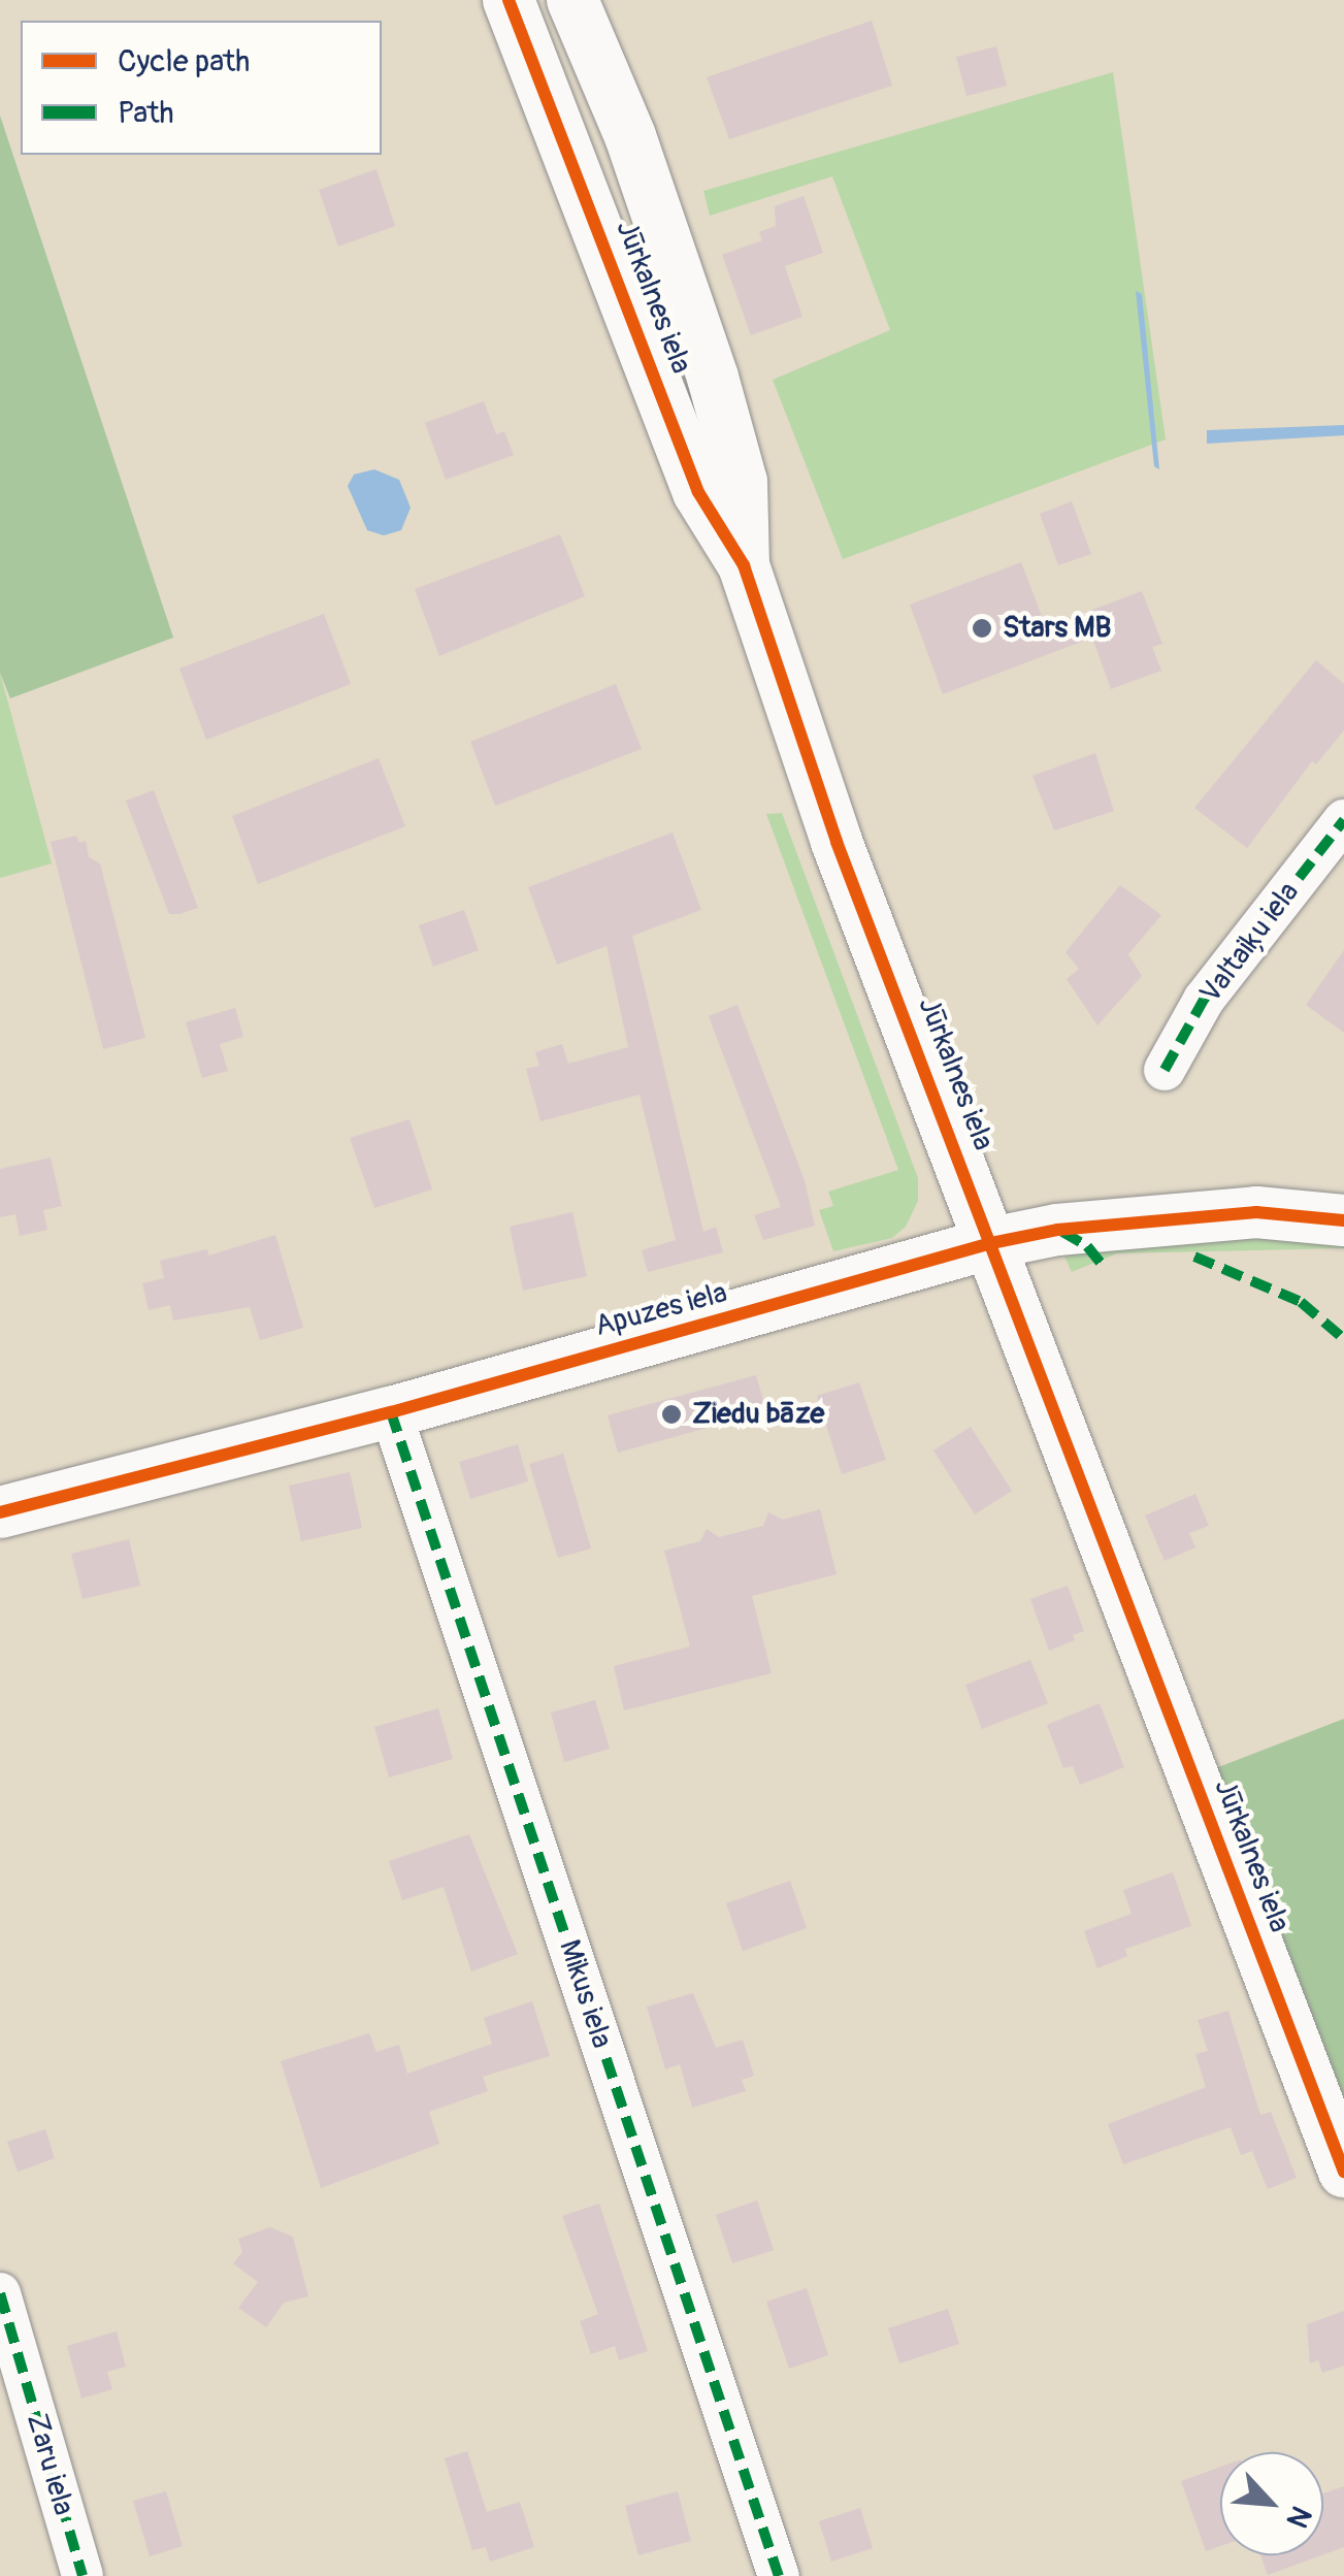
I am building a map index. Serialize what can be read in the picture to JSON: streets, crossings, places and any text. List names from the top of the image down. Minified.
{"streets":{"street":["Jūrkalnes iela","Valtaiķu iela","Apuzes iela","Mikus iela","Zaru iela"]},"crossings":[["Jūrkalnes iela","Apuzes iela"],["Apuzes iela","Mikus iela"]],"places":["Stars MB","Ziedu bāze"],"legend":["Cycle path","Path"],"north":"bottom right"}
